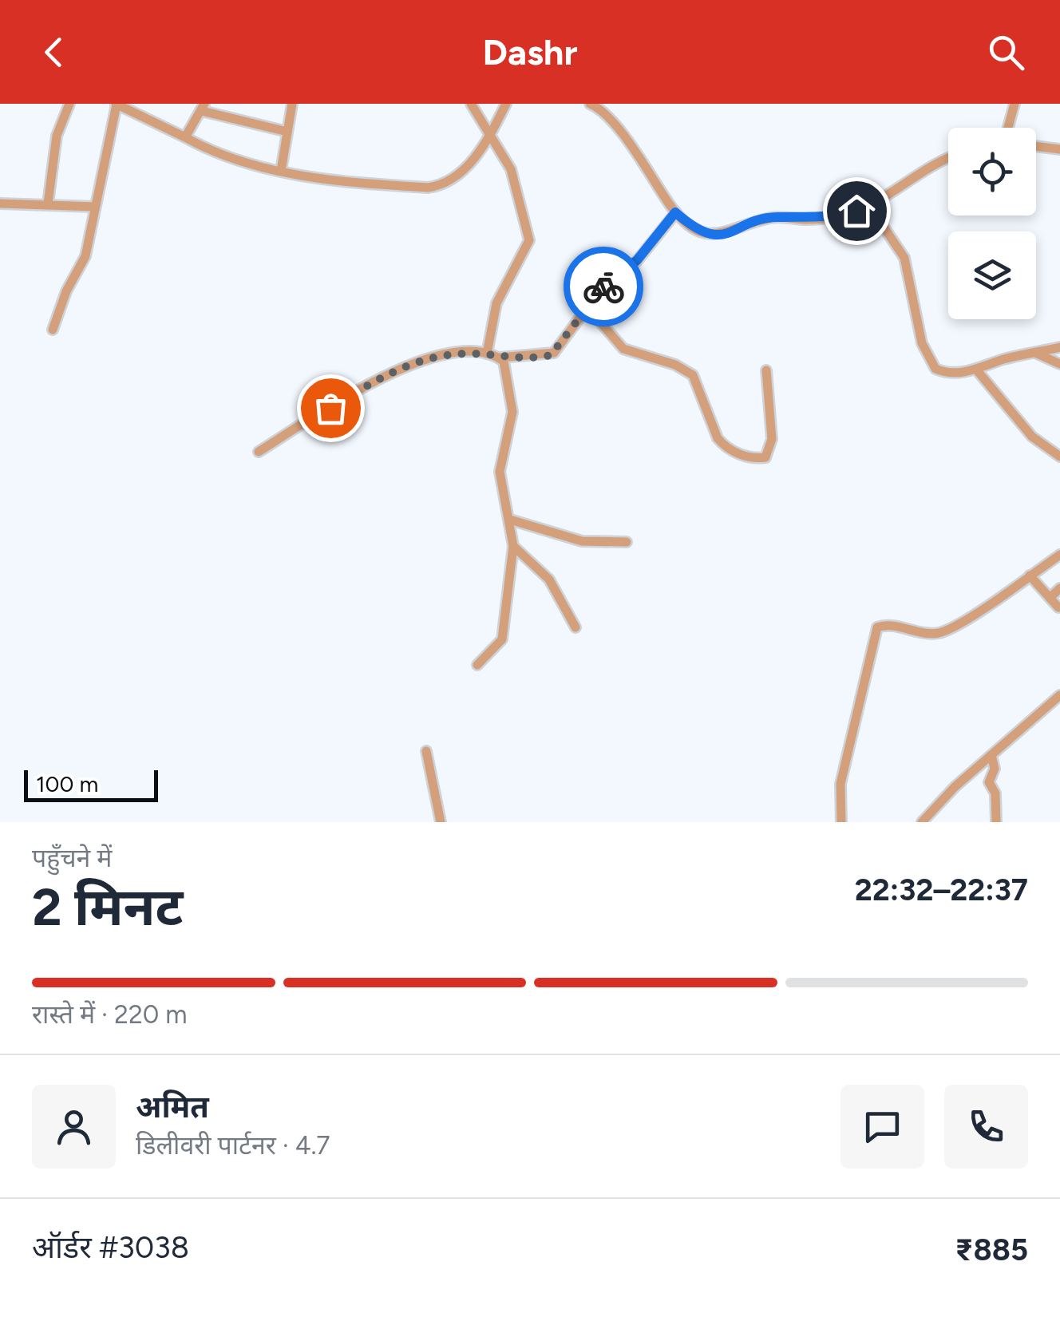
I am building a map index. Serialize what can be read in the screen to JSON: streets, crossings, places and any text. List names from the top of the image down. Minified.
{"scale_bar":"100 m","page":{"header":"Dashr","scale":"100 m","heading":["2 मिनट","पहुँचने में","22:32–22:37"],"panel":["अमित","डिलीवरी पार्टनर · 4.7","ऑर्डर #3038","₹885"],"bar":"रास्ते में · 220 m"}}
